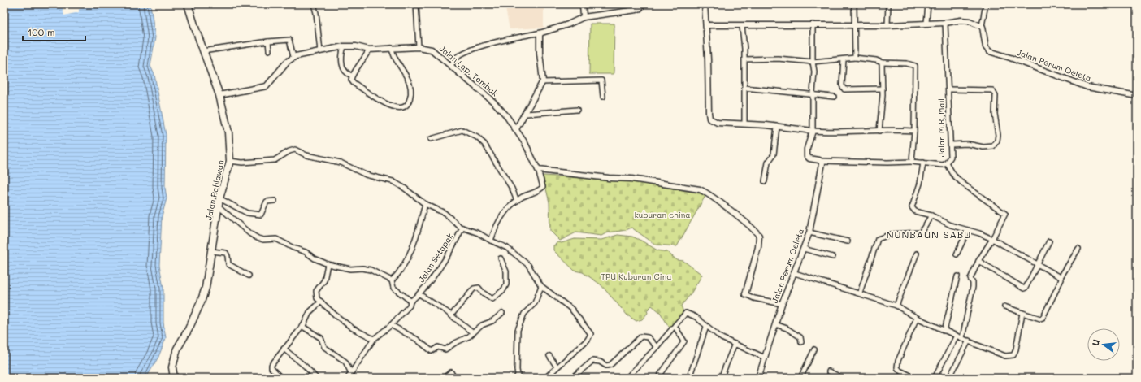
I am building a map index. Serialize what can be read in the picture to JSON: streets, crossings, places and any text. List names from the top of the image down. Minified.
{"streets":{"highway":["Jalan Pahlawan"],"street":["Jalan Perum Oeleta","Jalan Lap. Tembak","Jalan M.B. Mail","Jalan Setapak"]},"crossings":[["Jalan Perum Oeleta","Jalan M.B. Mail"],["Jalan Pahlawan","Jalan Setapak"]],"districts":["NUNBAUN SABU"],"parks":["kuburan china","TPU Kuburan Cina"],"scale_bar":"100 m","north":"left"}
